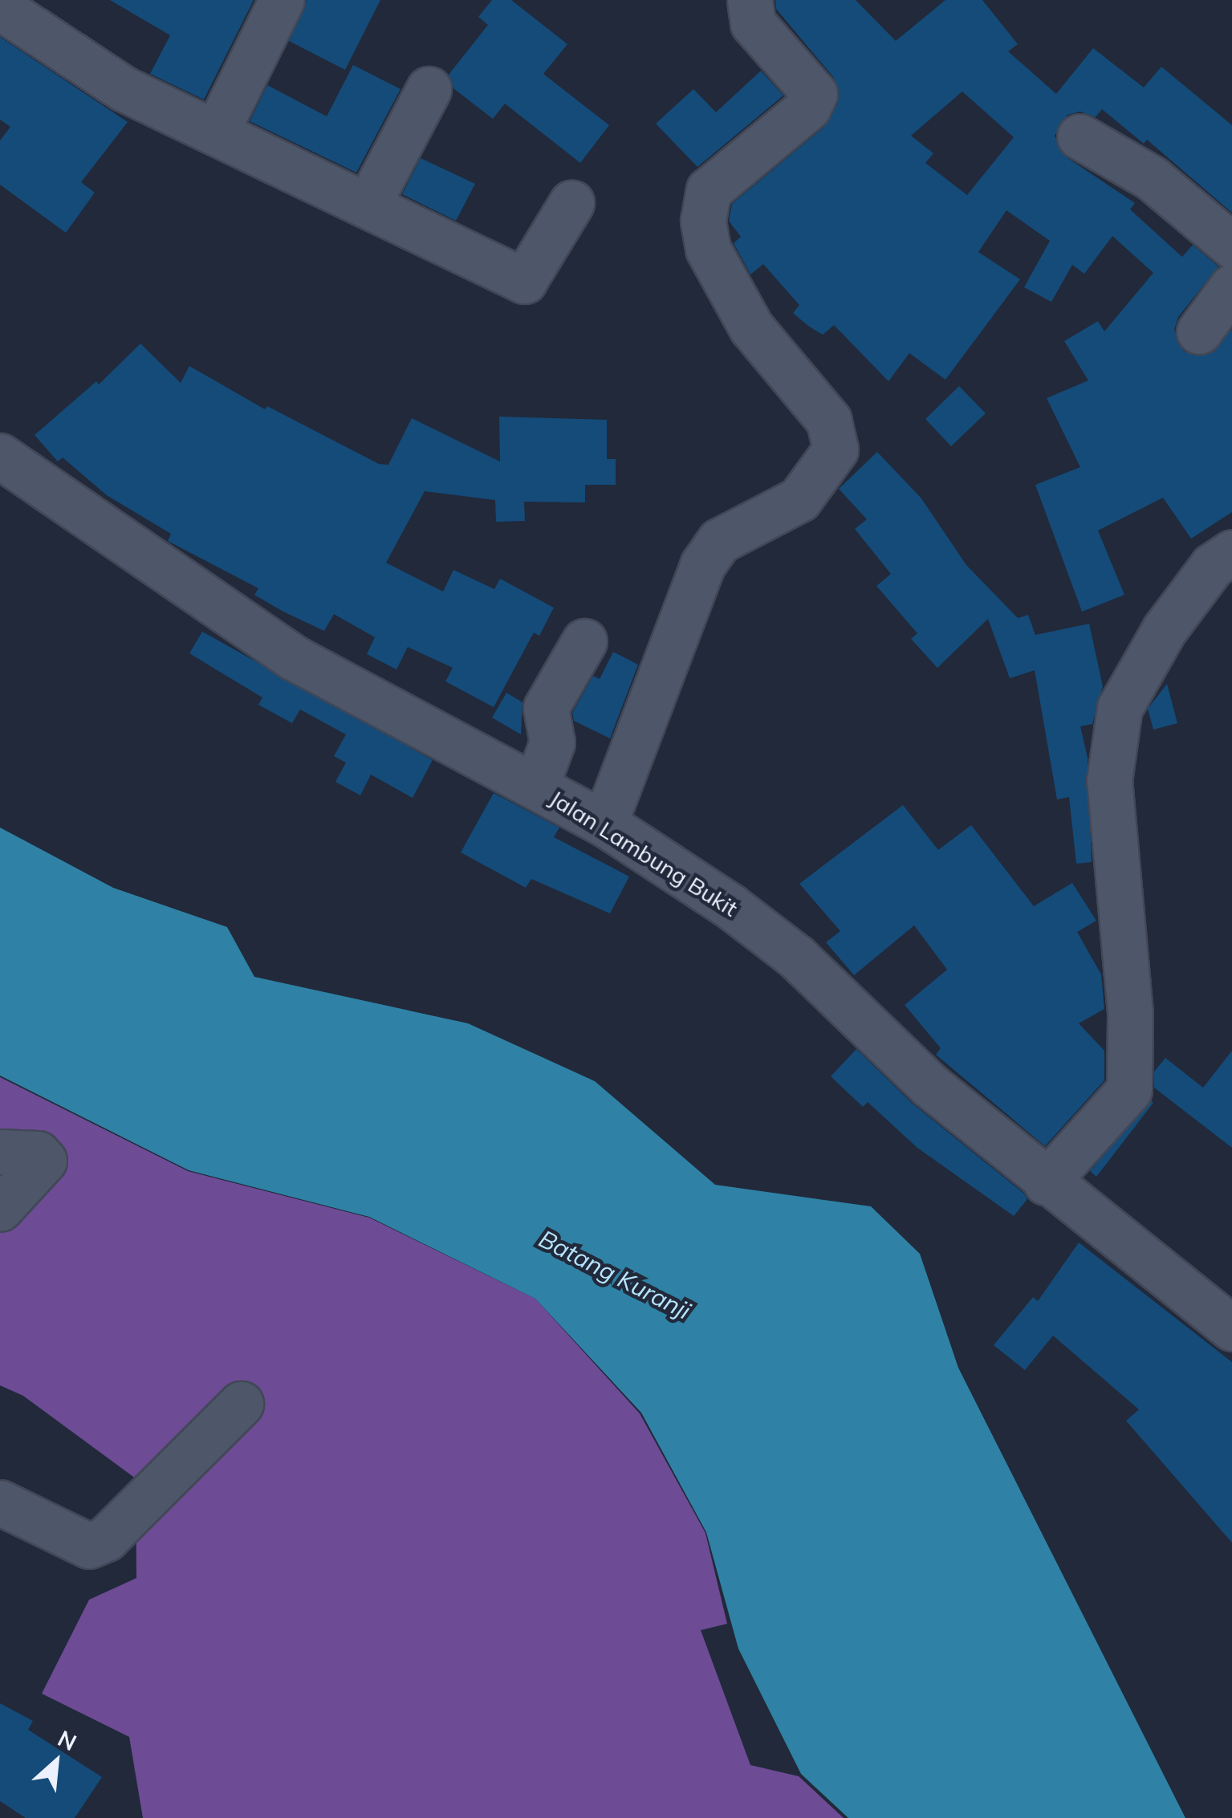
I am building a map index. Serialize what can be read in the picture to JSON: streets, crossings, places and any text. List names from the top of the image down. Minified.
{"streets":{"street":["Jalan Lambung Bukit"]},"water":["Batang Kuranji"],"north":"top right"}
